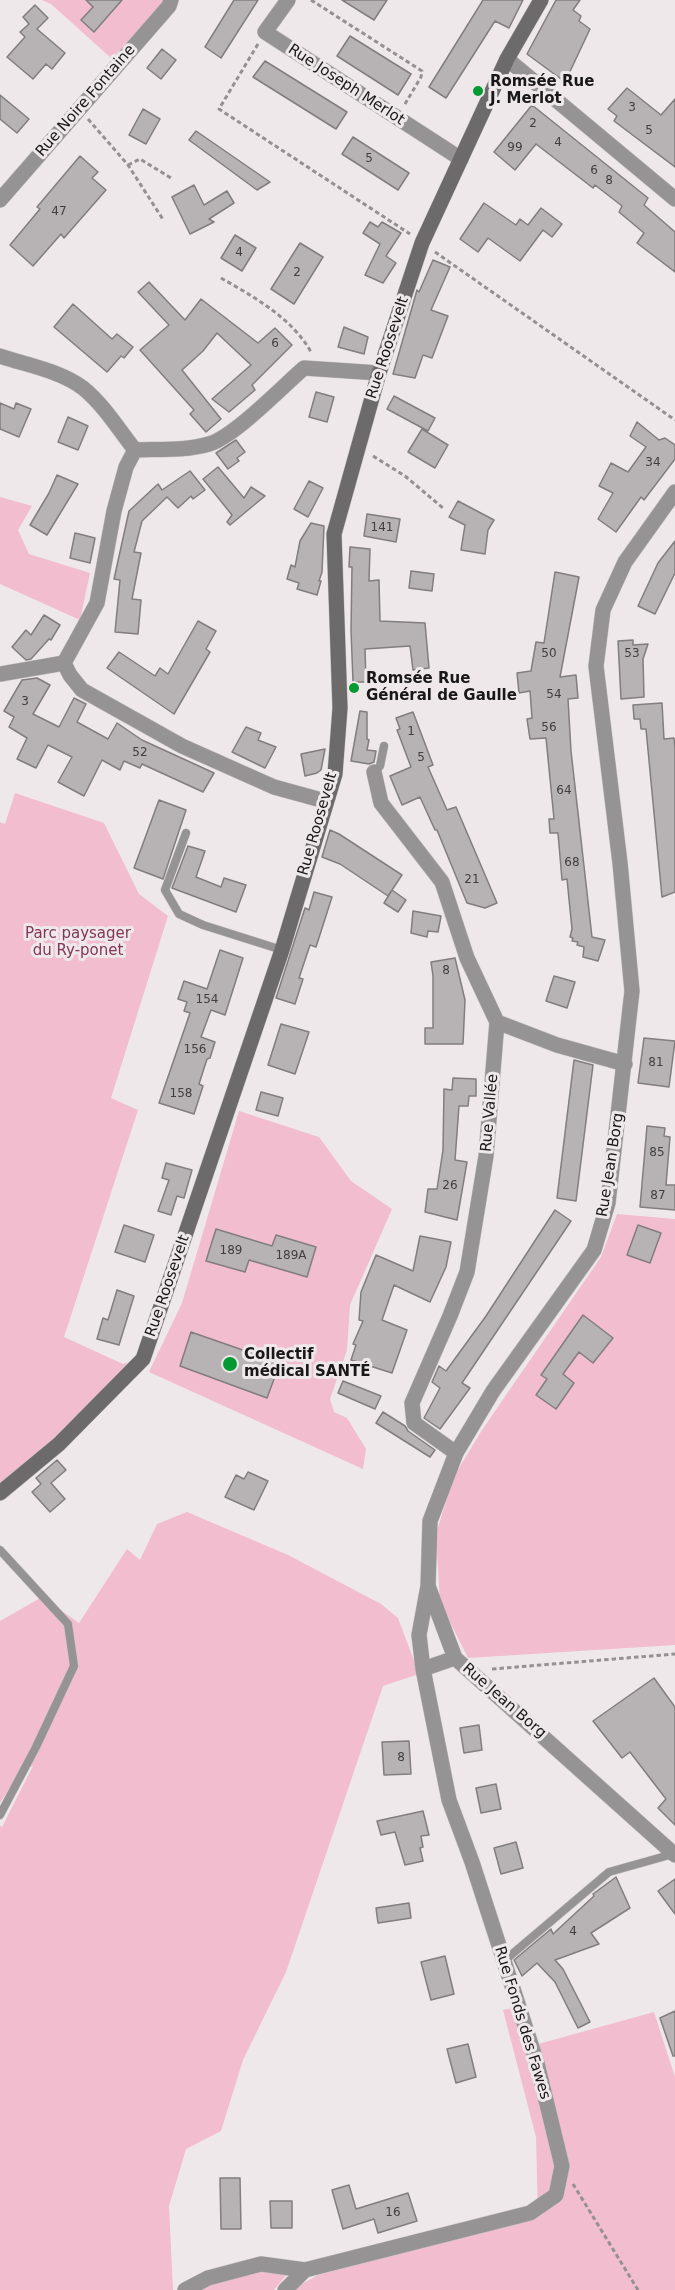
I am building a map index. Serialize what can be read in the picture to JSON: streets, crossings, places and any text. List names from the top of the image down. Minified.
{"streets":{"main road":["Rue Roosevelt"],"street":["Rue Joseph Merlot","Rue Noire Fontaine","Rue Vallée","Rue Jean Borg","Rue Fonds des Fawes"]},"crossings":[["Rue Joseph Merlot","Rue Roosevelt"],["Rue Vallée","Rue Jean Borg"],["Rue Jean Borg","Rue Fonds des Fawes"]],"parks":["Parc paysager du Ry-ponet"],"places":["Romsée Rue J. Merlot","Romsée Rue Général de Gaulle","Collectif médical SANTÉ"],"house_numbers":["3","2","5","4","99","5","6","8","47","4","2","6","34","141","50","53","54","3","56","1","52","5","64","68","21","8","154","156","81","158","85","26","87","189","189A","8","4","16"]}
